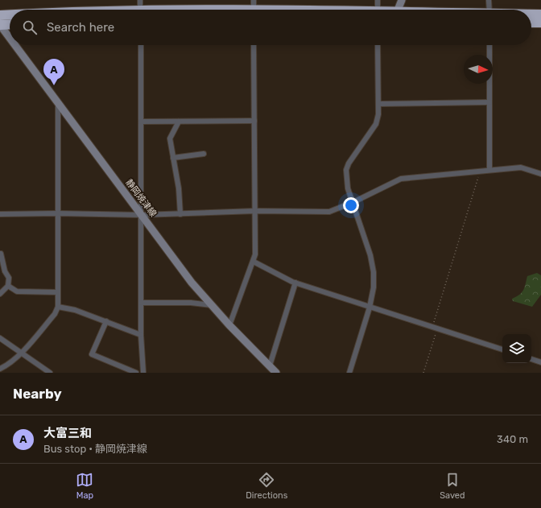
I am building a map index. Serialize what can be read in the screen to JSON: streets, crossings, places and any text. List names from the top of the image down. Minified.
{"streets":{"main road":["静岡焼津線"]},"north":"right","page":{"search":"Search here","pins":"A","heading":"Nearby","list":[{"mark":"A","name":"大富三和","note":"Bus stop · 静岡焼津線","value":"340 m"}],"nav":["Map","Directions","Saved"]}}
